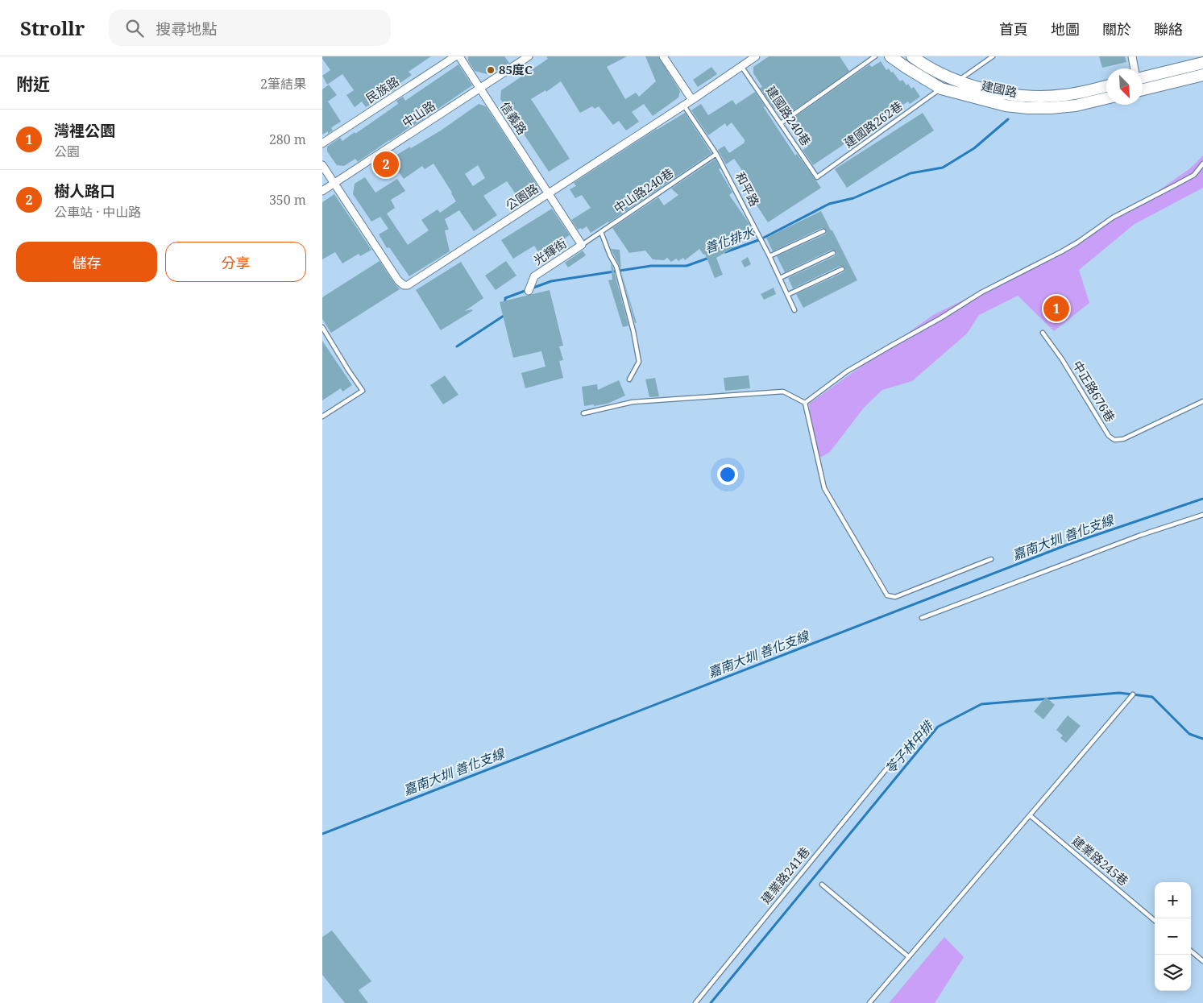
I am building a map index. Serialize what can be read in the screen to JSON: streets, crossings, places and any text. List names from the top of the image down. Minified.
{"streets":{"street":["建國路","民族路","中山路","信義路","公園路","光輝街"],"lane":["建國路240巷","建國路262巷","和平路","中山路240巷","中正路676巷","建業路245巷","建業路241巷"]},"crossings":[["建國路","建國路262巷"],["中山路","信義路"],["中山路","公園路"],["建國路240巷","建國路262巷"],["建國路240巷","公園路"],["信義路","公園路"],["信義路","光輝街"],["和平路","中山路240巷"],["和平路","公園路"],["中山路240巷","光輝街"],["公園路","光輝街"]],"water":["善化排水","嘉南大圳 善化支線","苓子林中排"],"places":["85度C"],"north":"bottom right","page":{"header":"Strollr","search":"搜尋地點","nav":["首頁","地圖","關於","聯絡"],"heading":["附近","2筆結果"],"list":[{"mark":"1","name":"灣裡公園","note":"公園","value":"280 m"},{"mark":"2","name":"樹人路口","note":"公車站 · 中山路","value":"350 m"}],"pins":["2","1"],"buttons":["儲存","分享"],"map_buttons":["+","−"]}}
